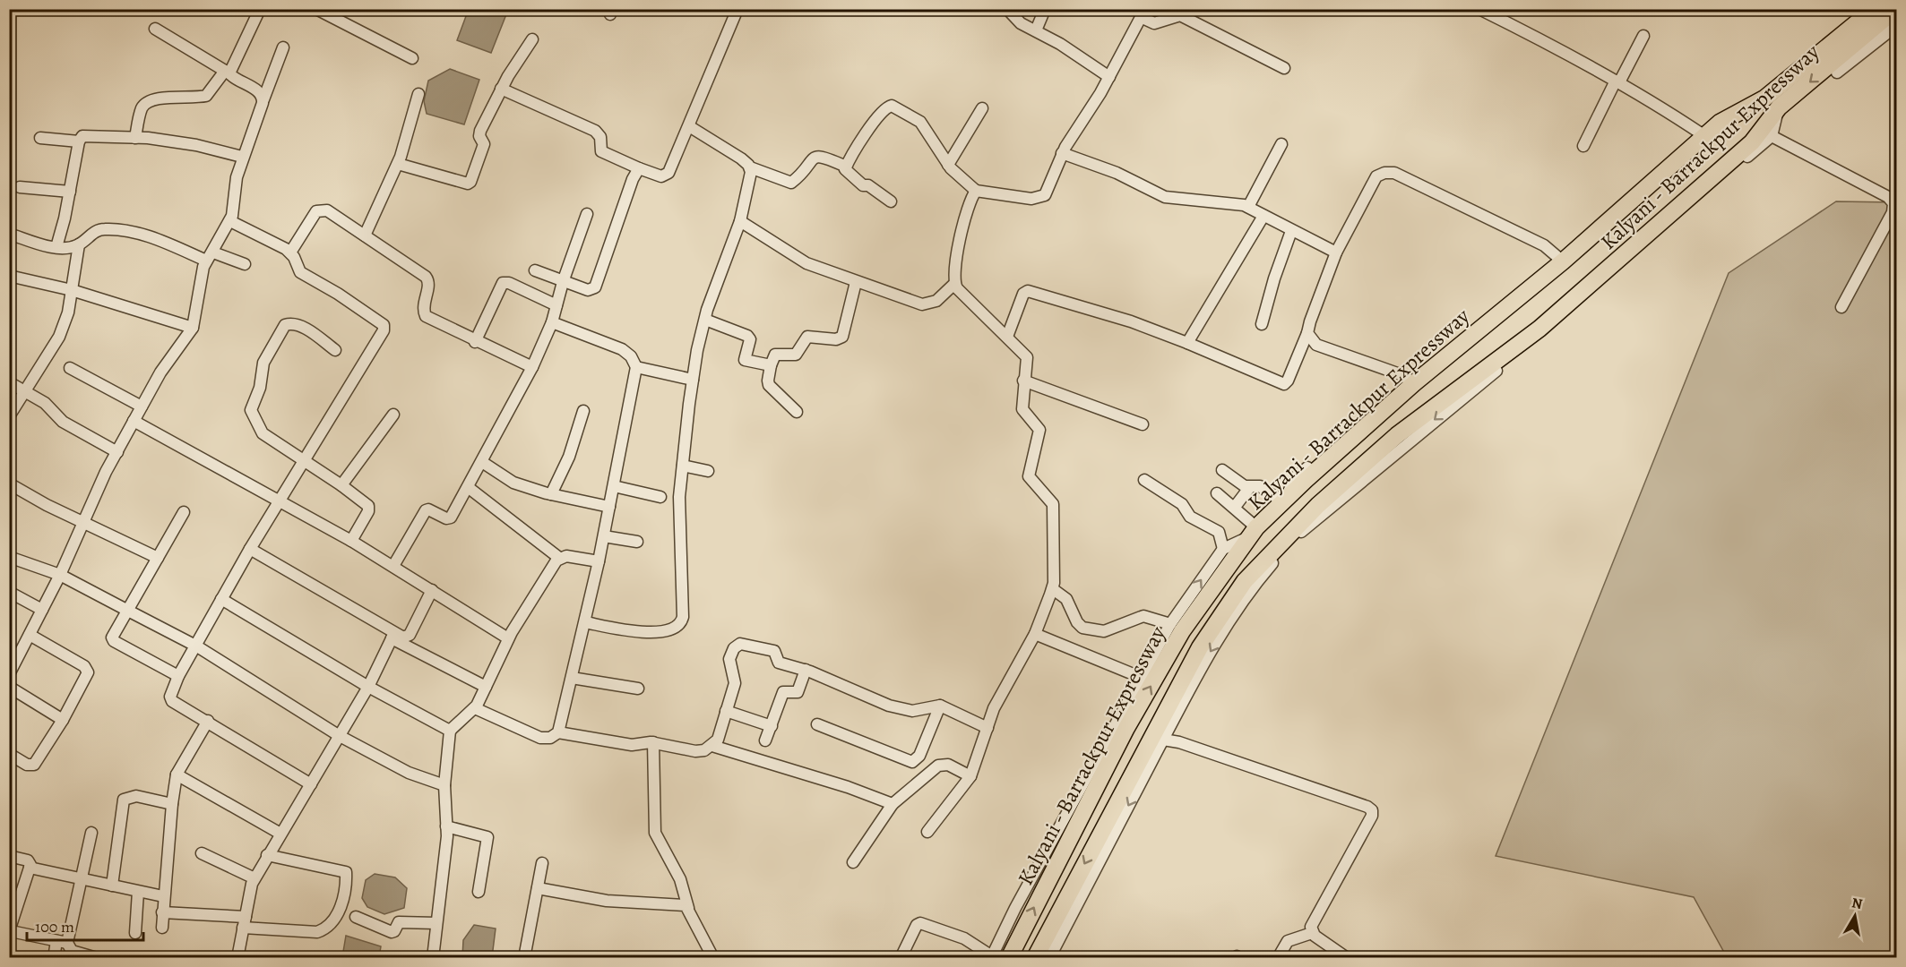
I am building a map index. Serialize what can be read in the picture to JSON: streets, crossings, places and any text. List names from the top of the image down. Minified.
{"streets":{"highway":["Kalyani - Barrackpur Expressway"]},"scale_bar":"100 m","north":"top"}
